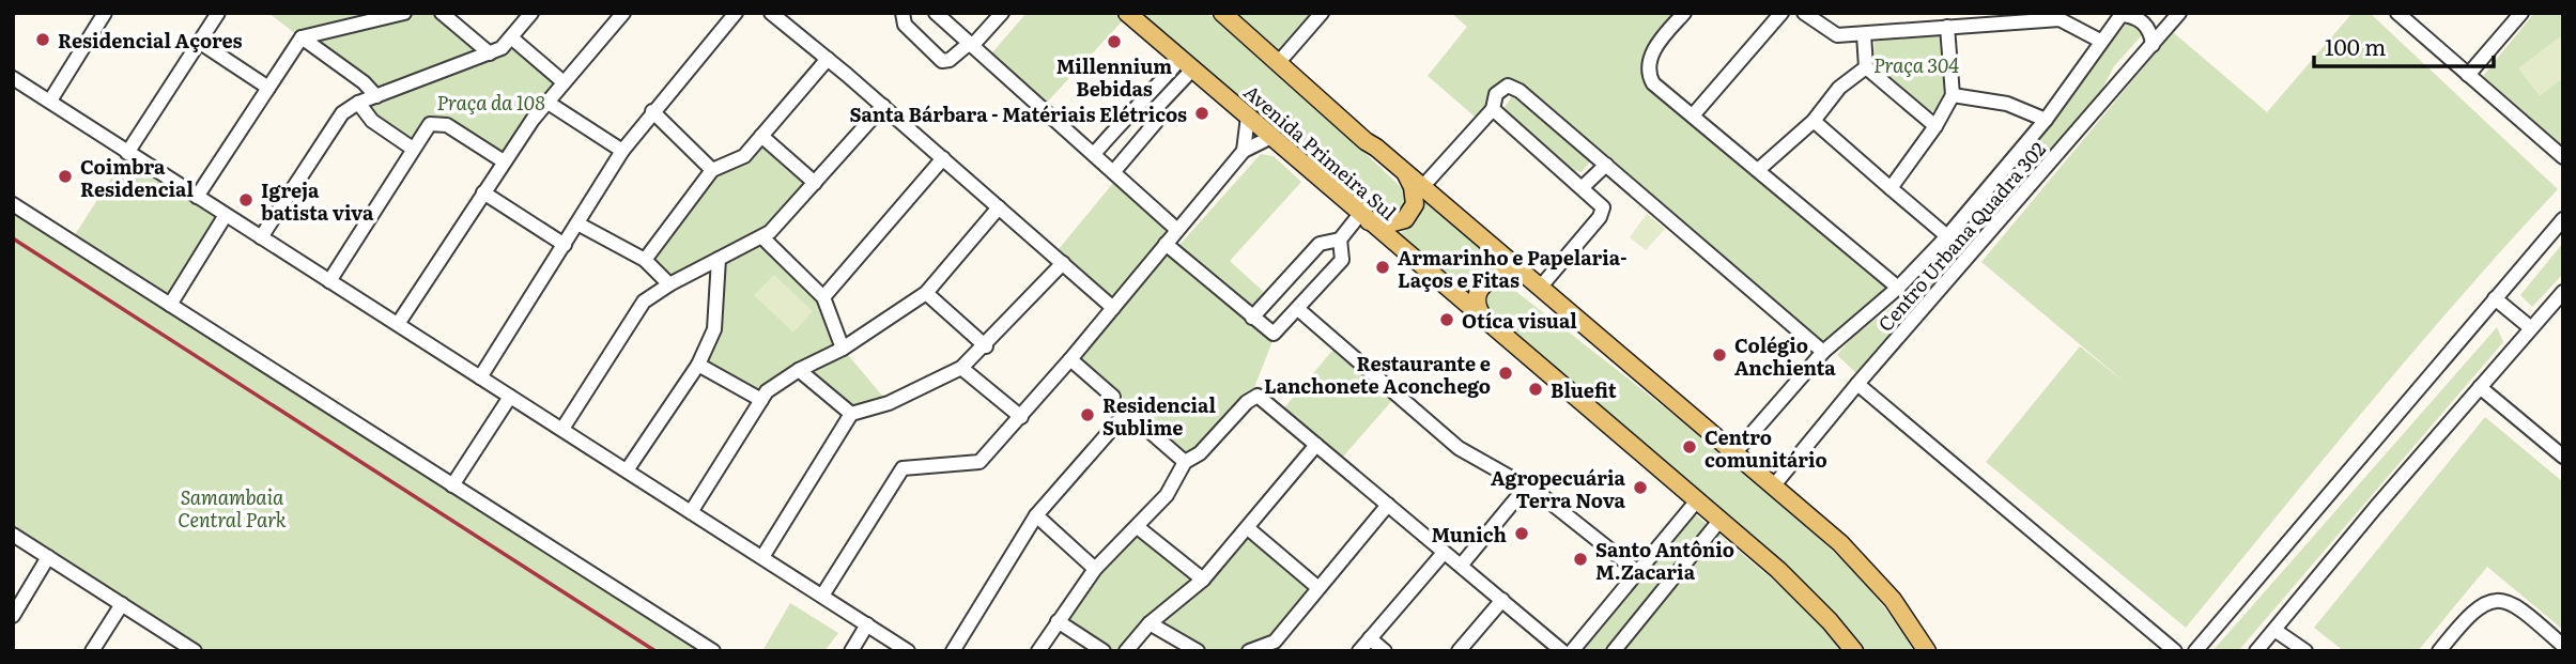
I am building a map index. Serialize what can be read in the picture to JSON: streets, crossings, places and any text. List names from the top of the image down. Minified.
{"streets":{"main road":["Avenida Primeira Sul"],"street":["Centro Urbana Quadra 302"]},"crossings":[["Avenida Primeira Sul","Centro Urbana Quadra 302"]],"parks":["Praça 304","Praça da 108","Samambaia Central Park"],"places":["Residencial Açores","Millennium Bebidas","Santa Bárbara - Matériais Elétricos","Coimbra Residencial","Igreja batista viva","Armarinho e Papelaria- Laços e Fitas","Otíca visual","Colégio Anchienta","Restaurante e Lanchonete Aconchego","Bluefit","Residencial Sublime","Centro comunitário","Agropecuária Terra Nova","Munich","Santo Antônio M.Zacaria"],"scale_bar":"100 m"}
